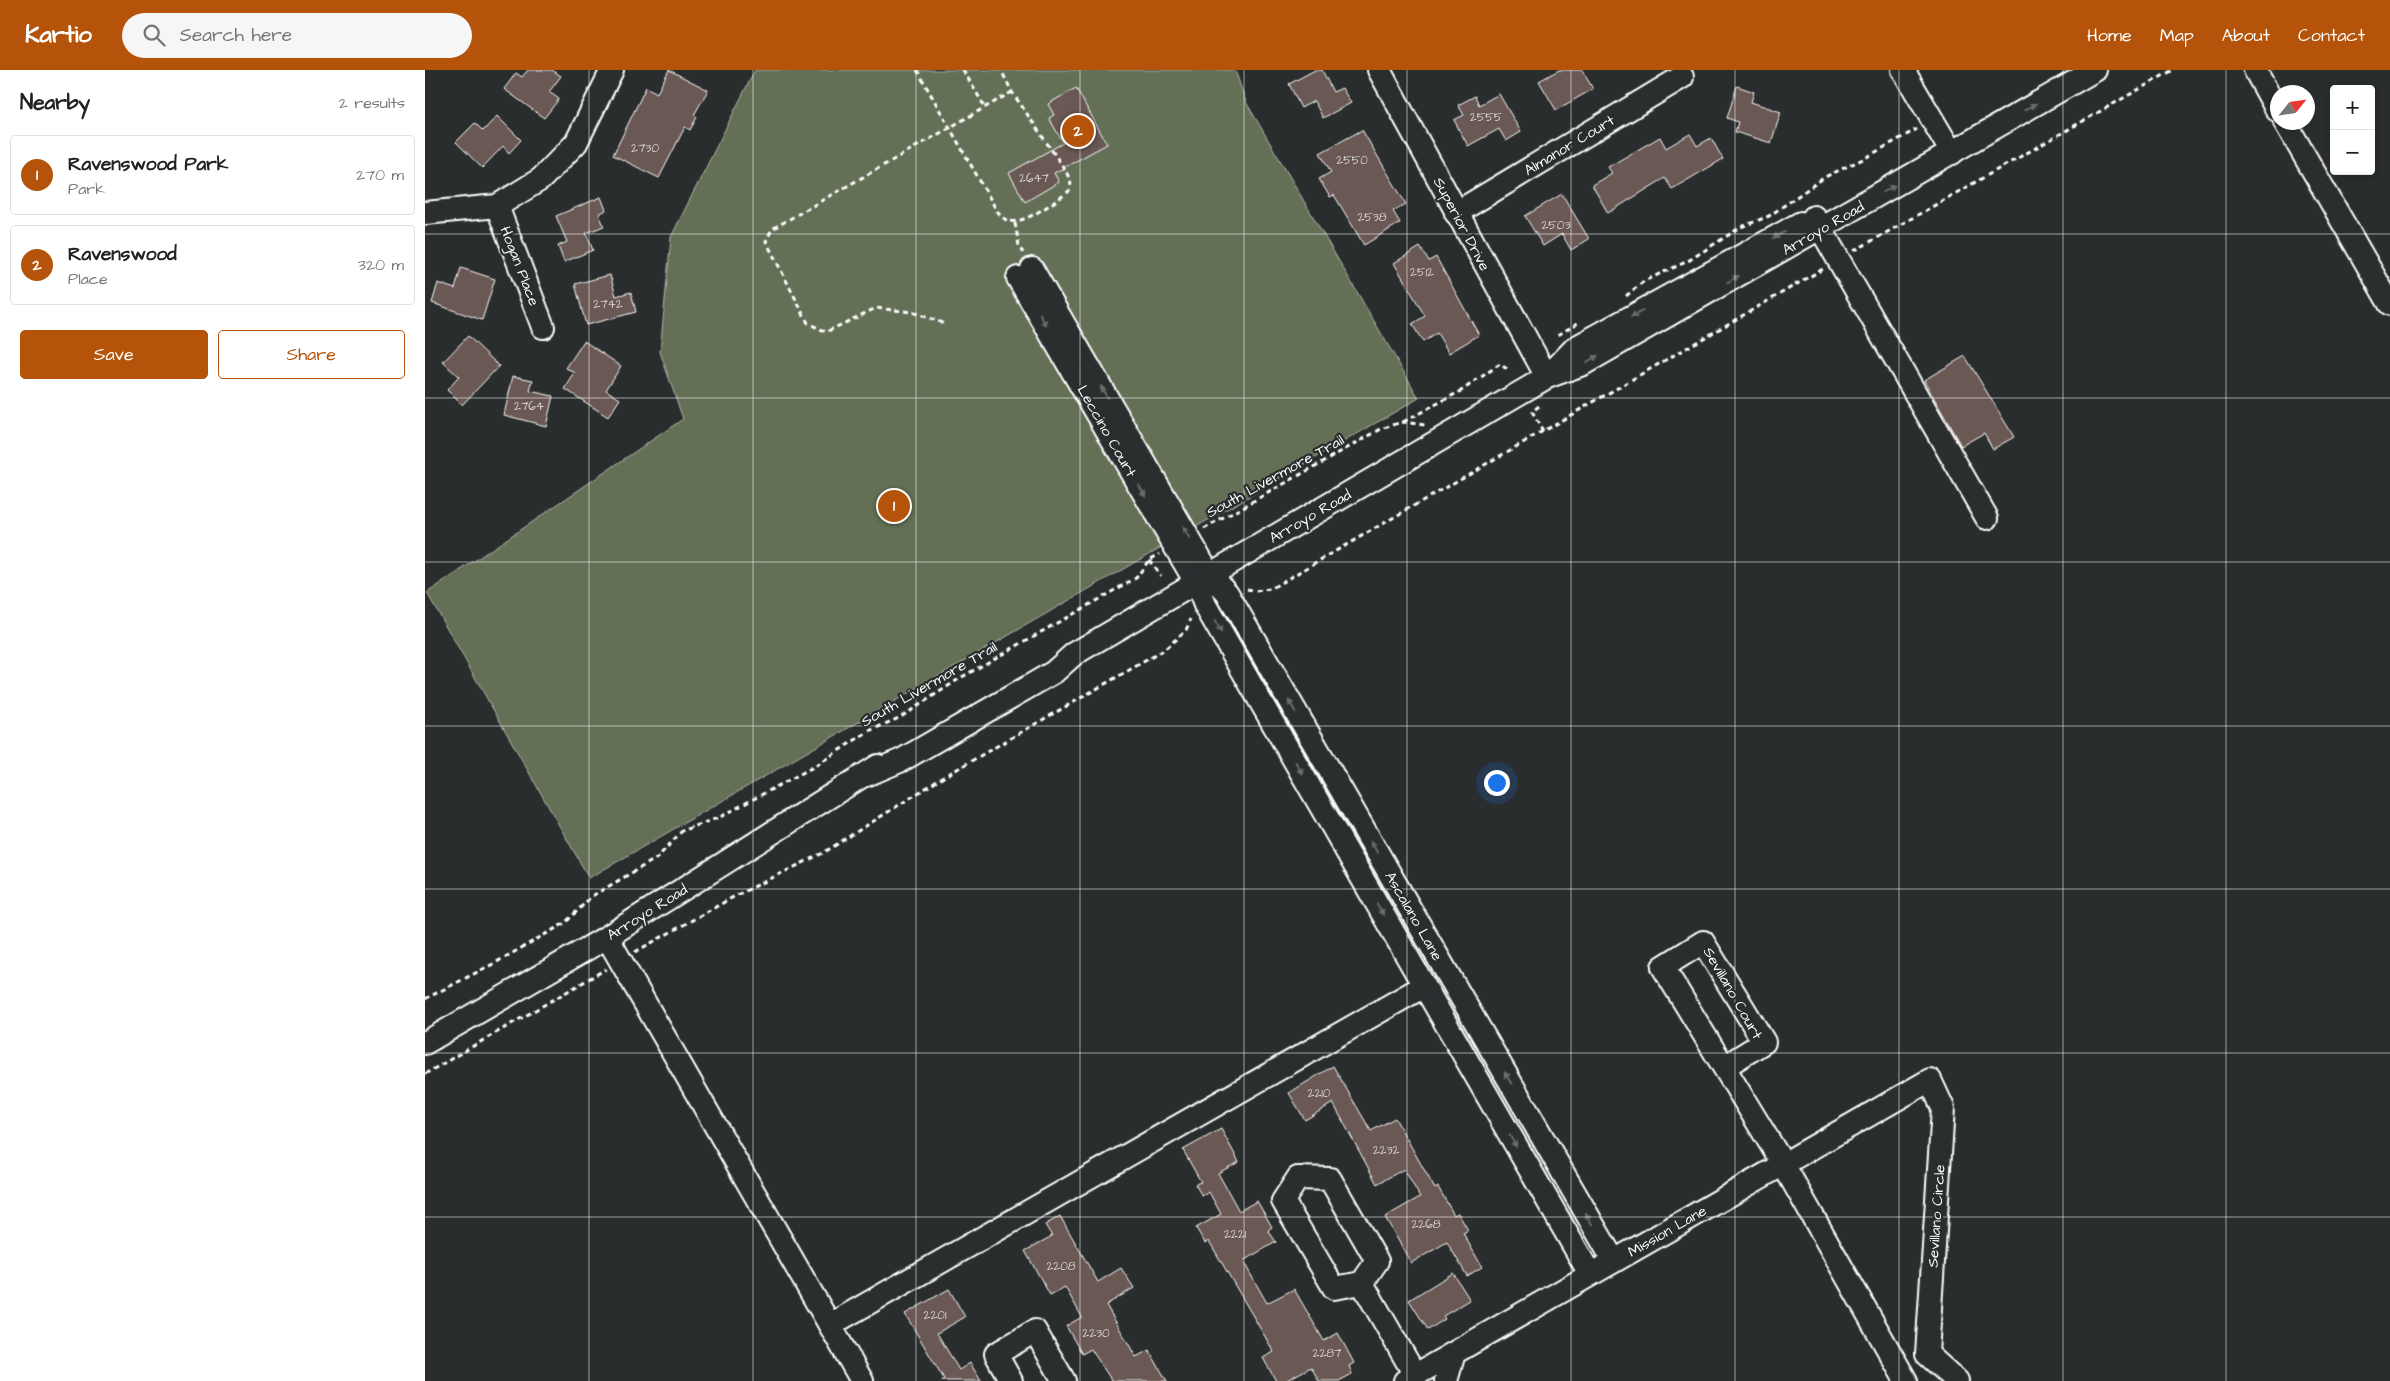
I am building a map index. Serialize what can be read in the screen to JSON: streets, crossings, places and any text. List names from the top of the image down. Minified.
{"streets":{"street":["Almanor Court","Superior Drive","Arroyo Road","Hogan Place","Leccino Court","Ascalano Lane","Sevillano Court","Sevillano Circle","Mission Lane"],"path":["South Livermore Trail"]},"crossings":[["Almanor Court","Superior Drive"],["Superior Drive","Arroyo Road"],["Arroyo Road","Leccino Court"],["Arroyo Road","South Livermore Trail"],["Arroyo Road","Ascalano Lane"],["Leccino Court","South Livermore Trail"],["Leccino Court","Ascalano Lane"],["Ascalano Lane","Mission Lane"],["Sevillano Court","Mission Lane"],["Sevillano Circle","Mission Lane"]],"house_numbers":["2555","2730","2550","2647","2538","2503","2512","2742","2764","2210","2232","2268","2221","2208","2201","2230","2287"],"north":"top right","page":{"header":"Kartio","search":"Search here","nav":["Home","Map","About","Contact"],"heading":["Nearby","2 results"],"map_buttons":["+","−"],"pins":["2","1"],"list":[{"mark":"1","name":"Ravenswood Park","note":"Park","value":"270 m"},{"mark":"2","name":"Ravenswood","note":"Place","value":"320 m"}],"buttons":["Save","Share"]}}
